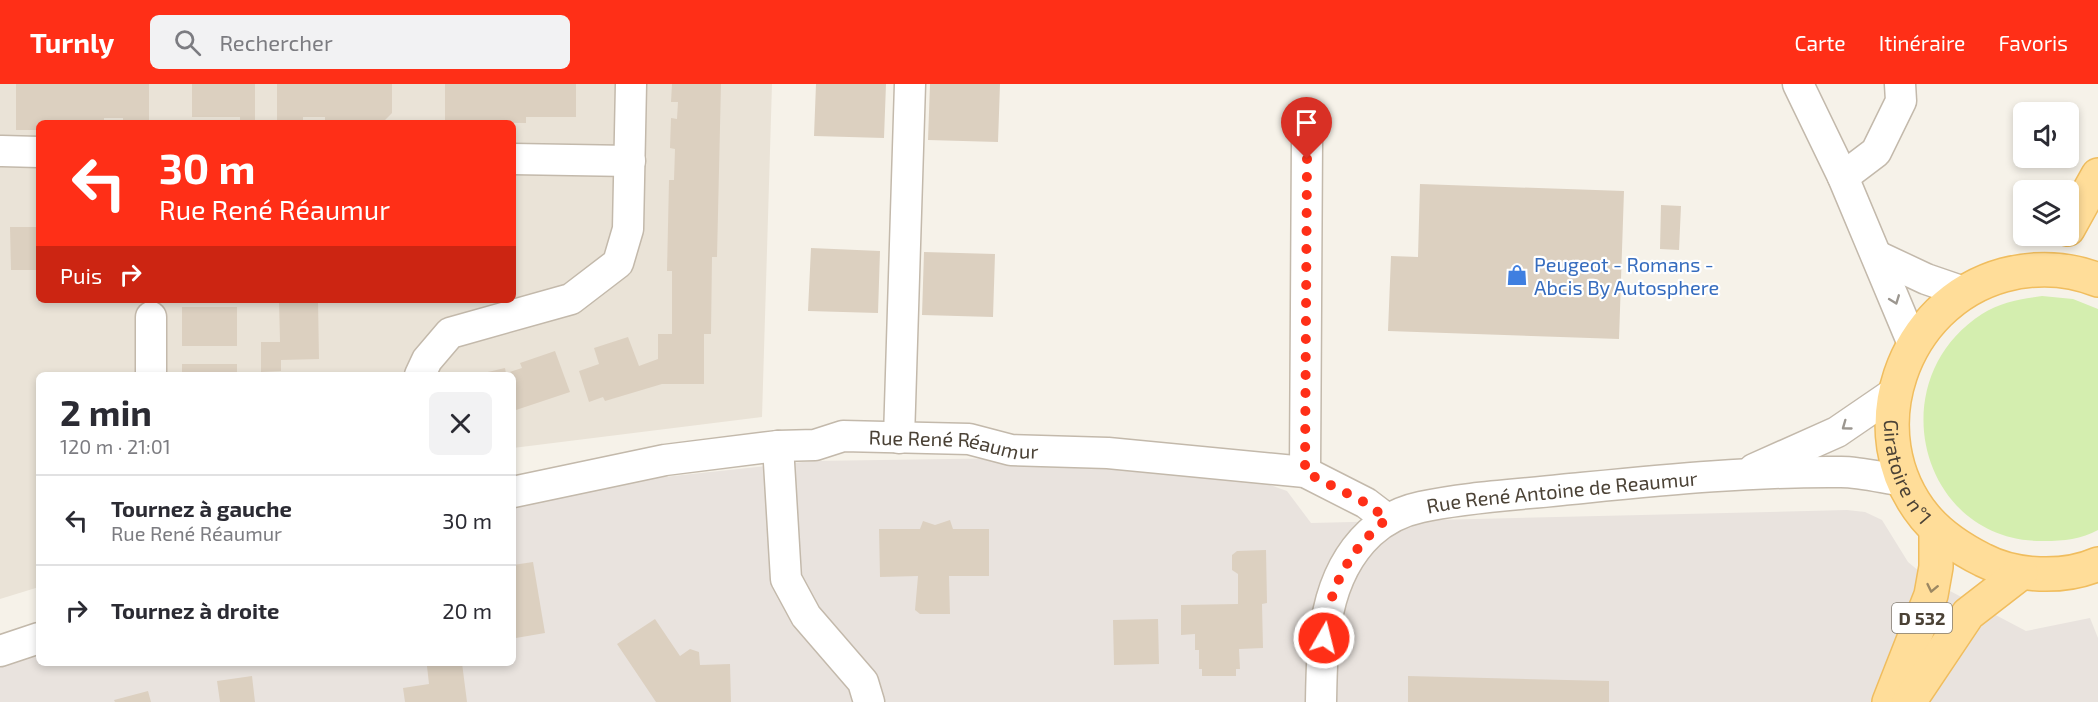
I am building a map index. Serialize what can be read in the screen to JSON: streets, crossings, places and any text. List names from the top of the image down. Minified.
{"streets":{"main road":["Giratoire n°1","D 532"],"street":["Rue René Réaumur","Rue René Antoine de Reaumur"]},"crossings":[["Rue René Réaumur","Rue René Antoine de Reaumur"],["Giratoire n°1","Rue René Antoine de Reaumur"],["Giratoire n°1","D 532"]],"places":{"shop":["Peugeot - Romans - Abcis By Autosphere"]},"page":{"header":"Turnly","search":"Rechercher","nav":["Carte","Itinéraire","Favoris"],"turn":["30 m","Rue René Réaumur"],"then":"Puis","heading":["2 min","120 m · 21:01"],"list":[{"name":"Tournez à gauche","note":"Rue René Réaumur","value":"30 m"},{"name":"Tournez à droite","value":"20 m"}]}}
